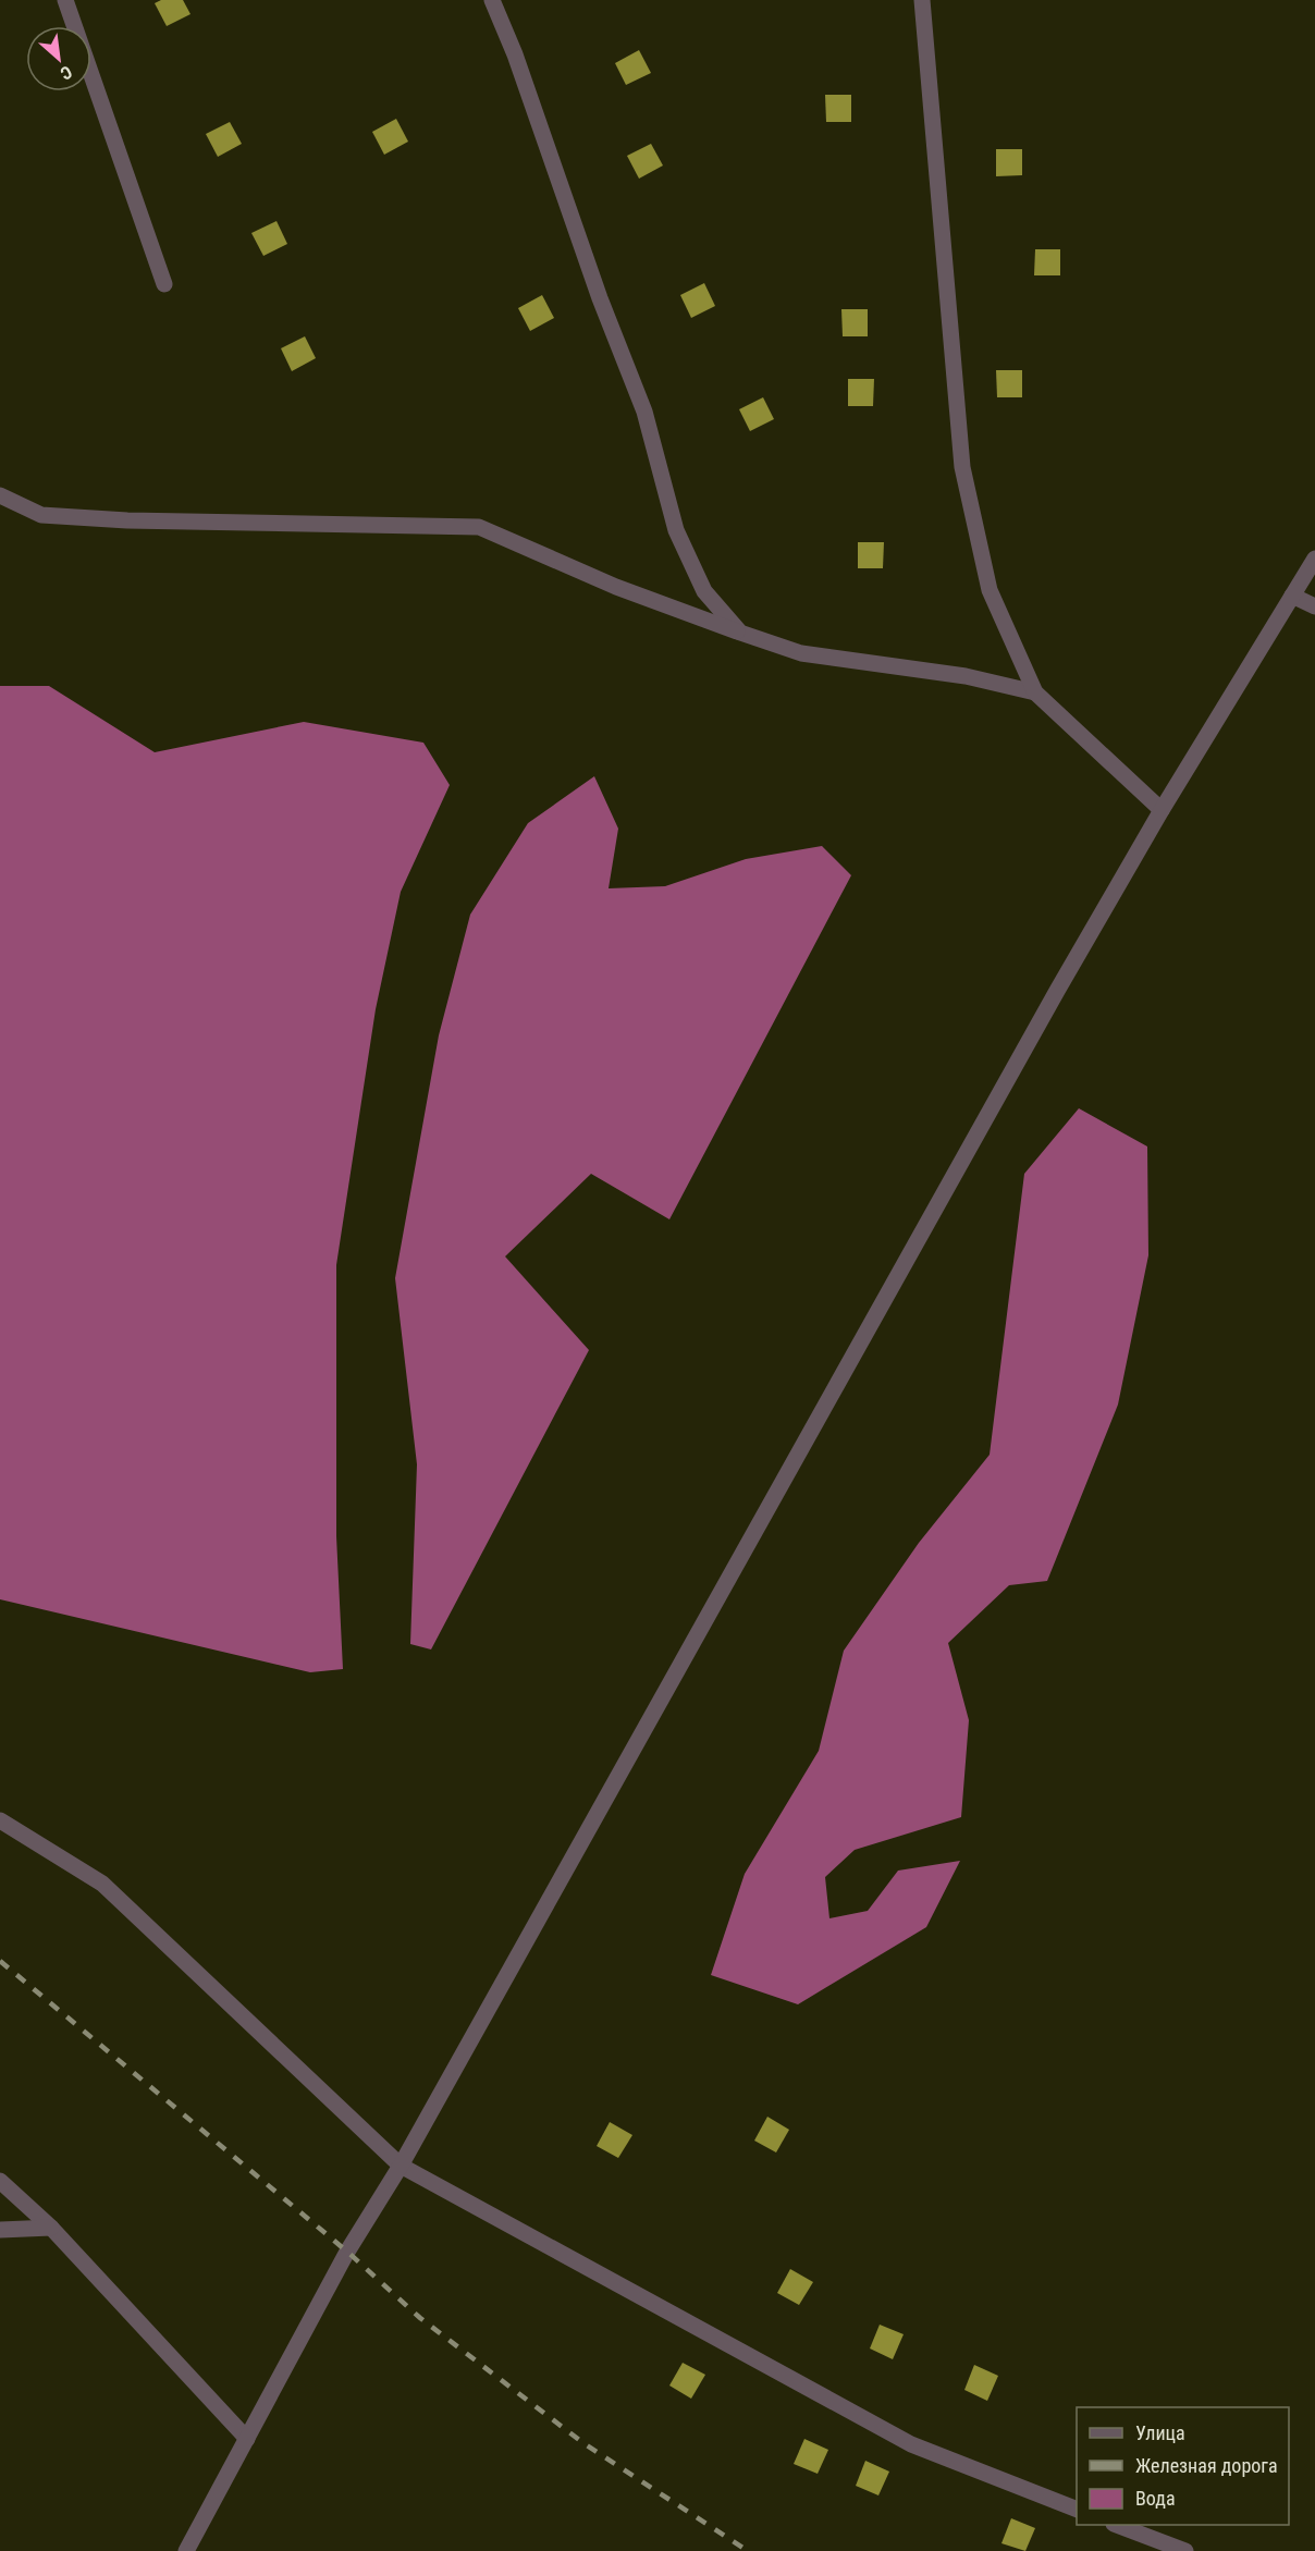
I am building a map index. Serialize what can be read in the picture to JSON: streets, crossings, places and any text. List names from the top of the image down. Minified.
{"legend":["Улица","Железная дорога","Вода"],"north":"bottom right"}
